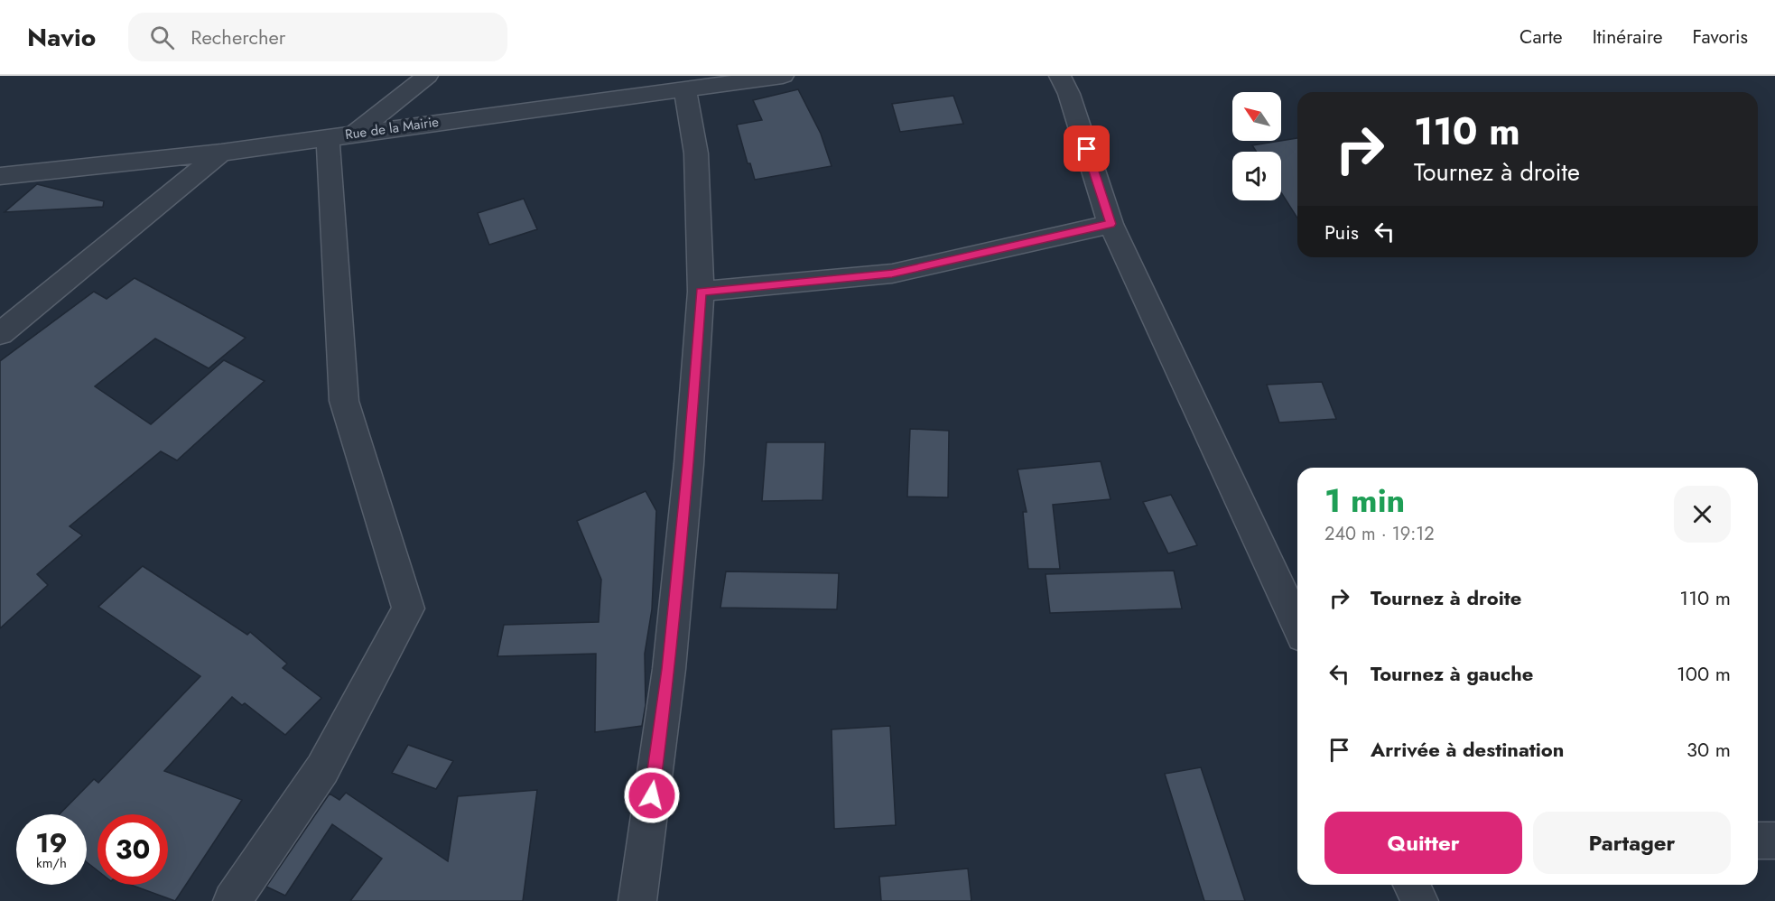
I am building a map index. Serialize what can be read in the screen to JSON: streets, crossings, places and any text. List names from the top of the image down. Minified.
{"streets":{"street":["Rue de la Mairie"]},"north":"top left","page":{"header":"Navio","search":"Rechercher","nav":["Carte","Itinéraire","Favoris"],"turn":["110 m","Tournez à droite"],"then":"Puis","heading":["1 min","240 m · 19:12"],"list":[{"name":"Tournez à droite","value":"110 m"},{"name":"Tournez à gauche","value":"100 m"},{"name":"Arrivée à destination","value":"30 m"}],"buttons":["Quitter","Partager"],"speed":"19 km/h","limit":"30"}}
